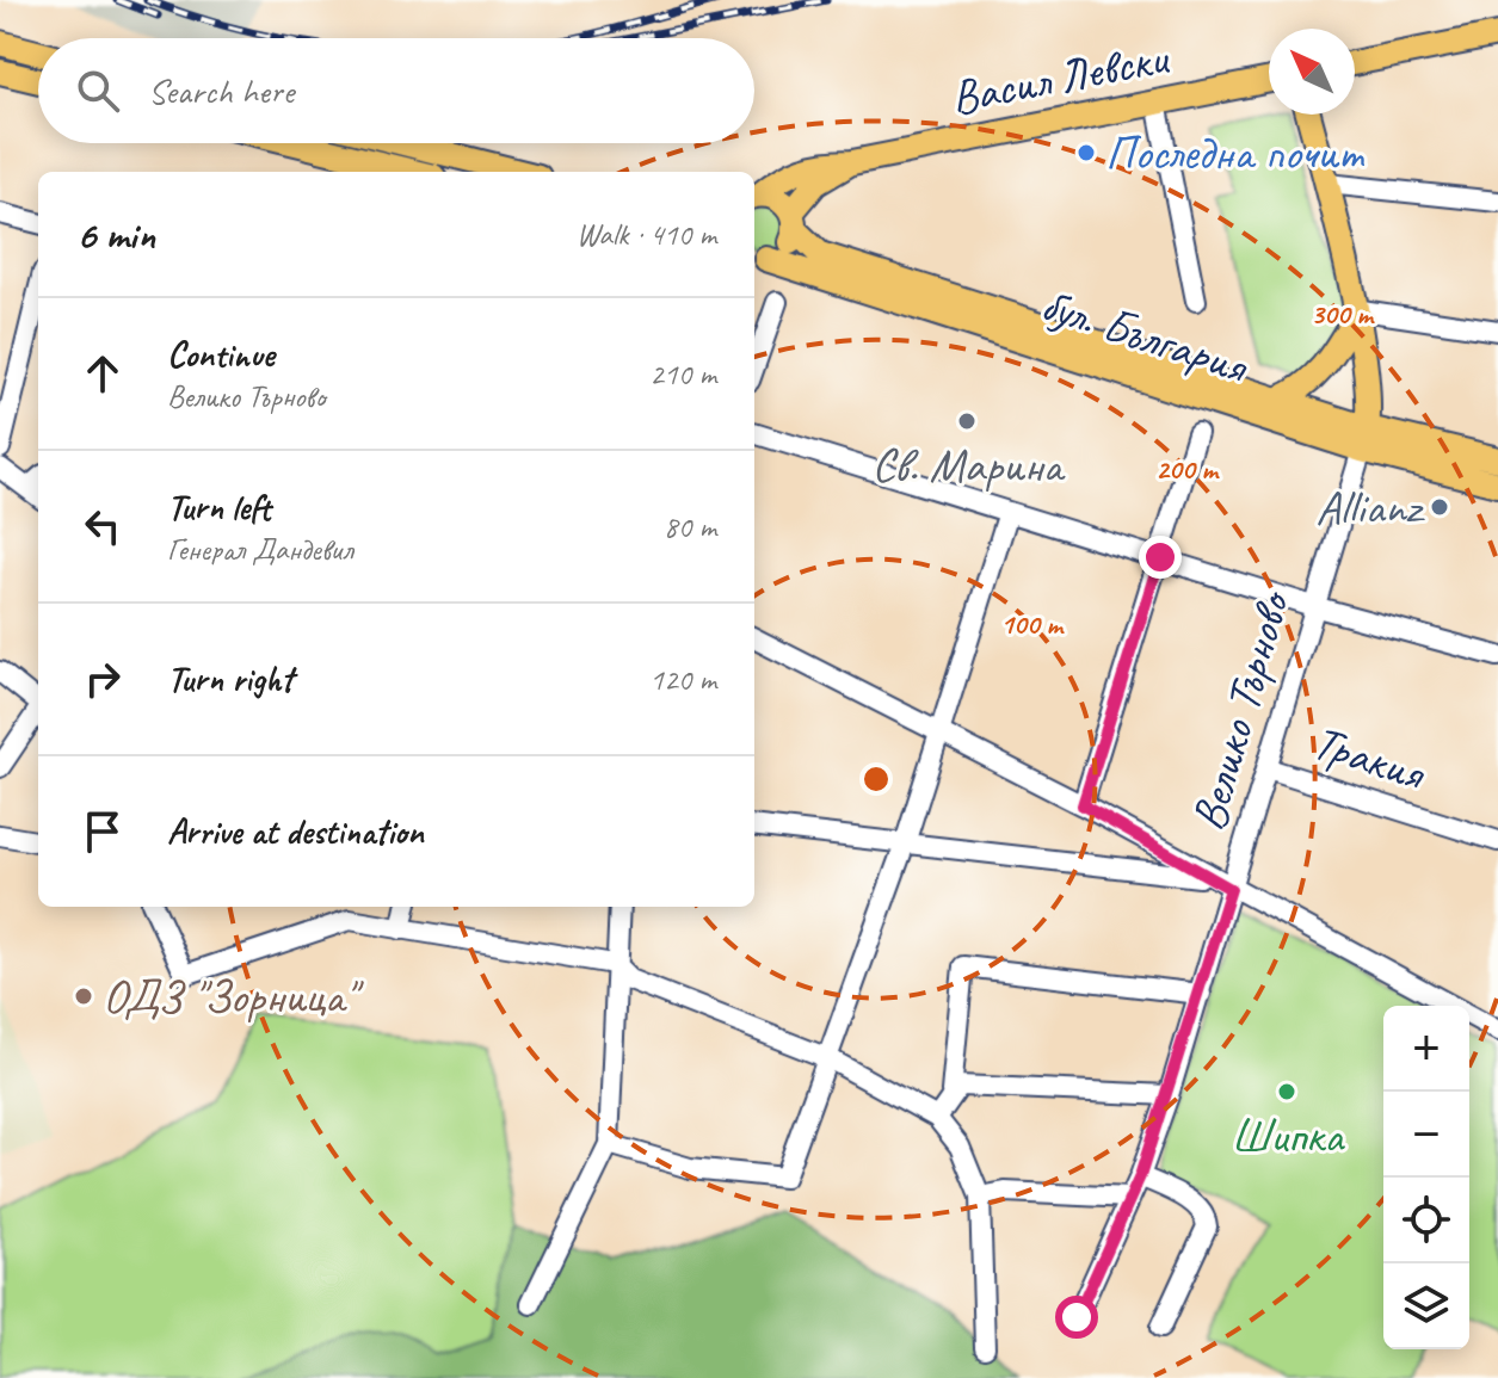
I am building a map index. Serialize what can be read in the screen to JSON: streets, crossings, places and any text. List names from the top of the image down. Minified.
{"streets":{"main road":["Васил Левски","бул. България"],"street":["Велико Търново","Тракия"]},"crossings":[["Васил Левски","бул. България"],["бул. България","Велико Търново"],["Велико Търново","Тракия"]],"places":["Последна почит","Св. Марина","Allianz","ОДЗ \"Зорница\"","Шипка"],"north":"top left","page":{"search":"Search here","heading":["6 min","Walk · 410 m"],"list":[["Continue","Велико Търново","210 m"],["Turn left","Генерал Дандевил","80 m"],["Turn right","120 m"],"Arrive at destination"],"map_buttons":["+","−"]},"rings":["300 m","200 m","100 m"]}
